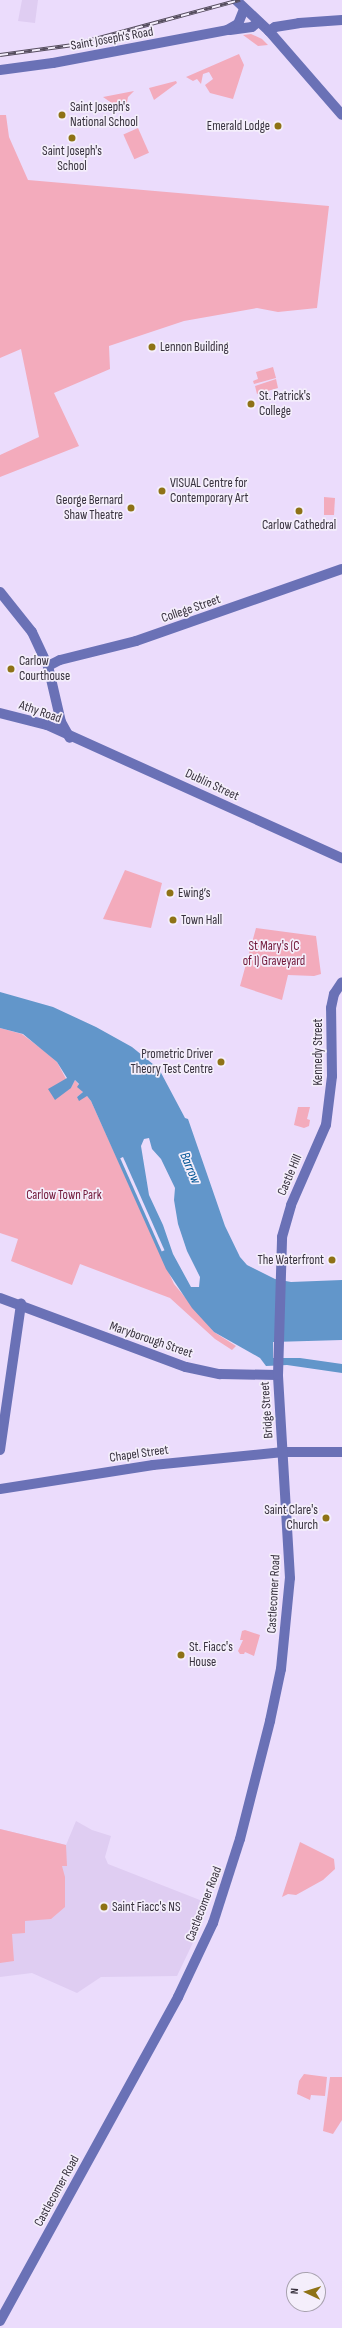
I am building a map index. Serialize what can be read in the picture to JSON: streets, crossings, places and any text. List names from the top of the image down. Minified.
{"streets":{"main road":["Saint Joseph's Road","College Street","Athy Road","Dublin Street","Kennedy Street","Castle Hill","Maryborough Street","Bridge Street","Chapel Street","Castlecomer Road"]},"crossings":[["Athy Road","Dublin Street"],["Kennedy Street","Castle Hill"],["Castle Hill","Bridge Street"],["Maryborough Street","Bridge Street"],["Bridge Street","Chapel Street"],["Bridge Street","Castlecomer Road"],["Chapel Street","Castlecomer Road"]],"water":["Barrow"],"parks":["St Mary's (C of I) Graveyard","Carlow Town Park"],"places":["Saint Joseph's National School","Emerald Lodge","Saint Joseph's School","Lennon Building","St. Patrick's College","VISUAL Centre for Contemporary Art","George Bernard Shaw Theatre","Carlow Cathedral","Carlow Courthouse","Ewing’s","Town Hall","Prometric Driver Theory Test Centre","The Waterfront","Saint Clare's Church","St. Fiacc's House","Saint Fiacc's NS"],"north":"left"}
